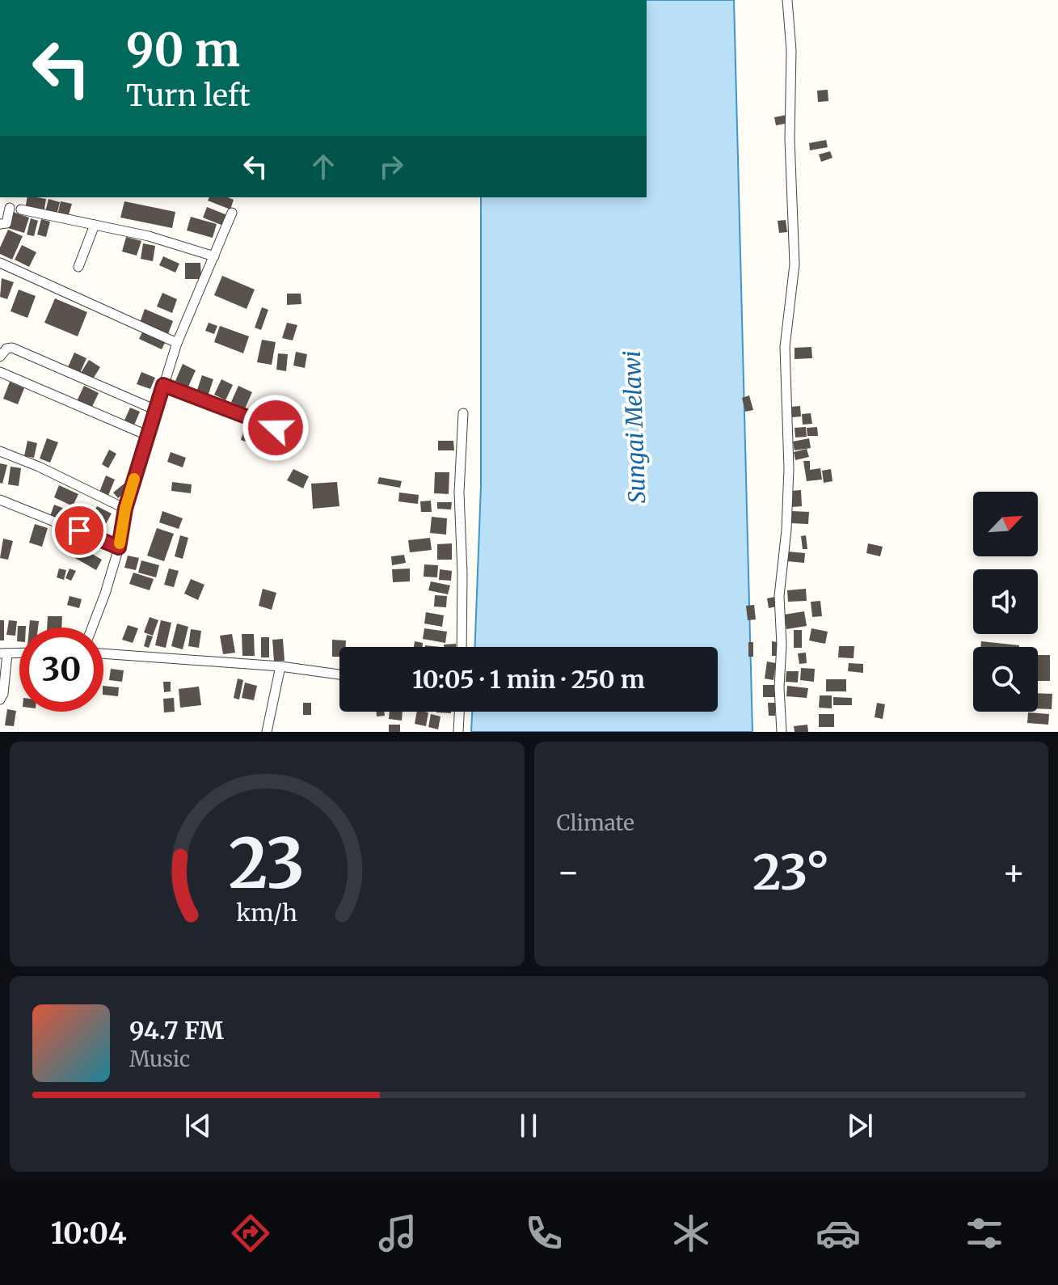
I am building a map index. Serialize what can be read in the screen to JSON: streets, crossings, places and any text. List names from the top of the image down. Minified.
{"water":["Sungai Melawi"],"north":"top right","page":{"turn":["90 m","Turn left"],"limit":"30","trip":"10:05 · 1 min · 250 m","tile":"Climate","heat":["−","23°","+"],"song":["94.7 FM","Music"],"tabs":"10:04","gauge":["23","km/h"]}}
